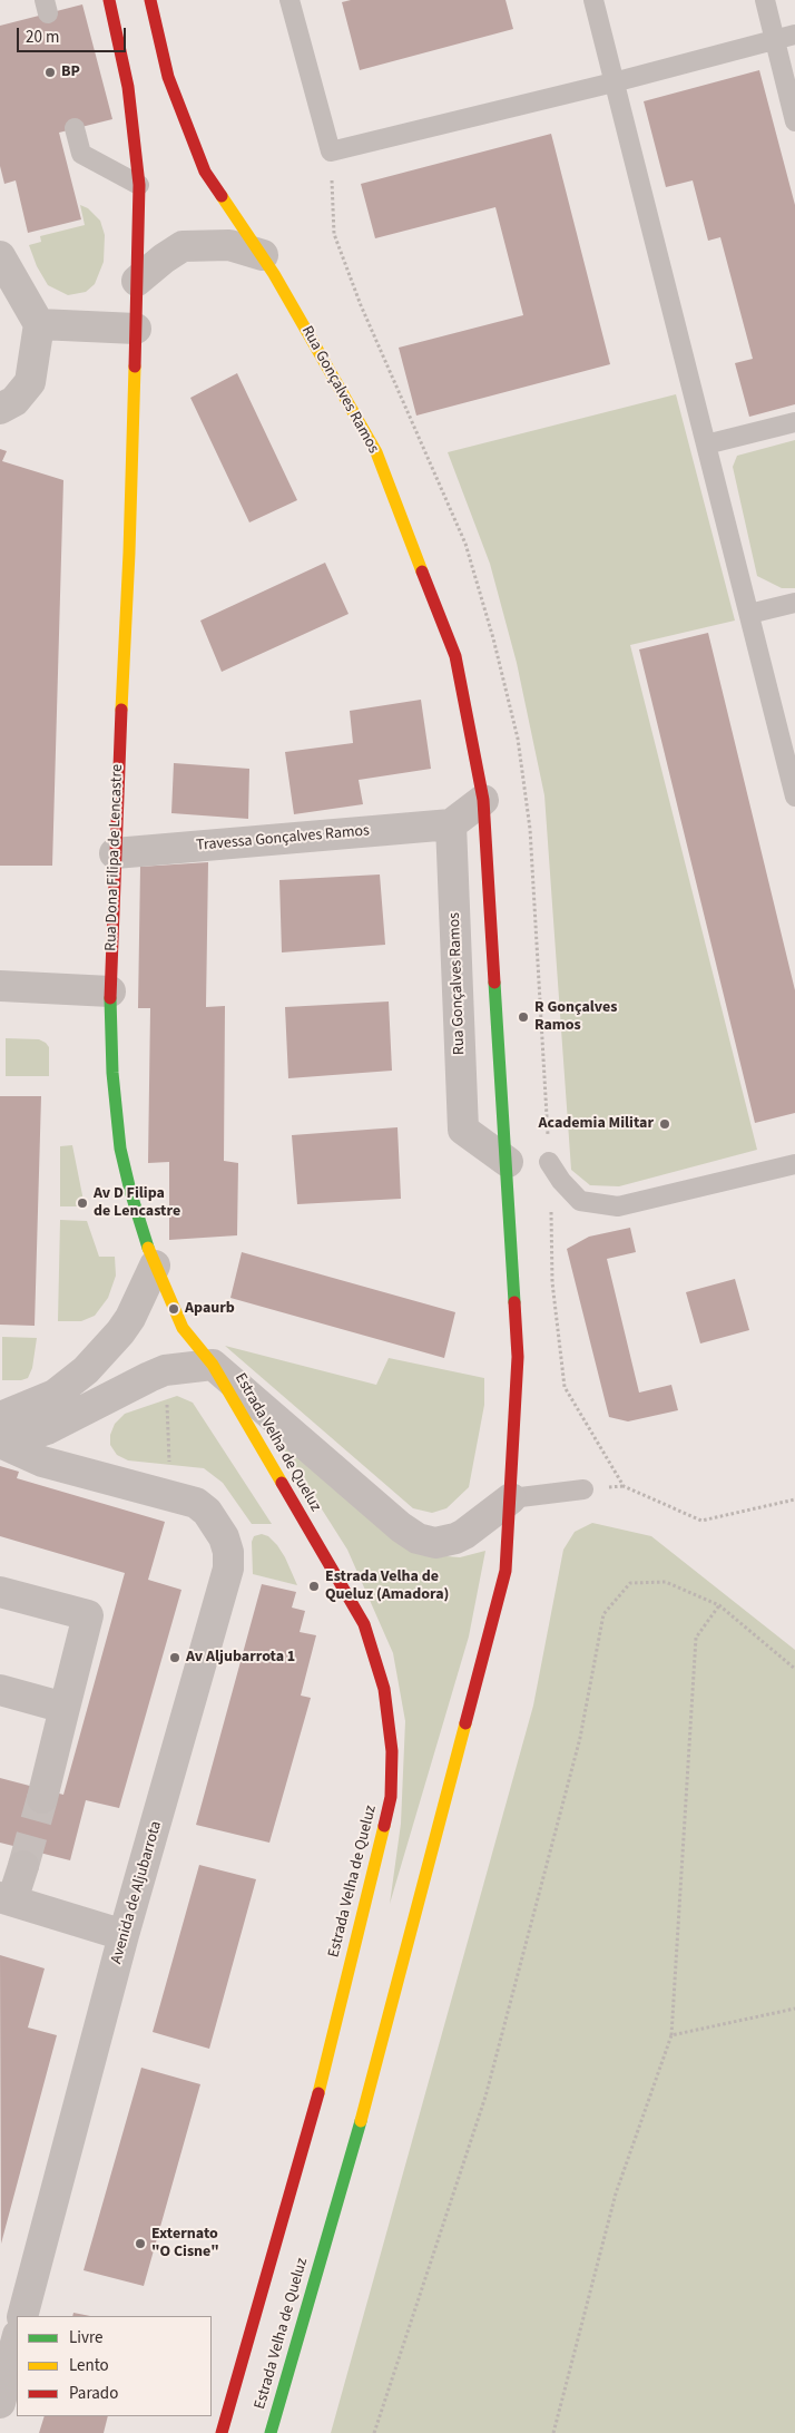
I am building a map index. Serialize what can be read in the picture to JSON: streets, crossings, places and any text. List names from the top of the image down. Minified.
{"streets":{"main road":["Rua Gonçalves Ramos","Rua Dona Filipa de Lencastre","Estrada Velha de Queluz"],"street":["Travessa Gonçalves Ramos","Avenida de Aljubarrota"]},"crossings":[["Rua Gonçalves Ramos","Travessa Gonçalves Ramos"],["Rua Gonçalves Ramos","Estrada Velha de Queluz"],["Travessa Gonçalves Ramos","Rua Dona Filipa de Lencastre"],["Rua Dona Filipa de Lencastre","Estrada Velha de Queluz"]],"places":["BP","R Gonçalves Ramos","Academia Militar","Av D Filipa de Lencastre","Apaurb","Estrada Velha de Queluz (Amadora)","Av Aljubarrota 1","Externato \"O Cisne\""],"legend":["Livre","Lento","Parado"],"scale_bar":"20 m"}
